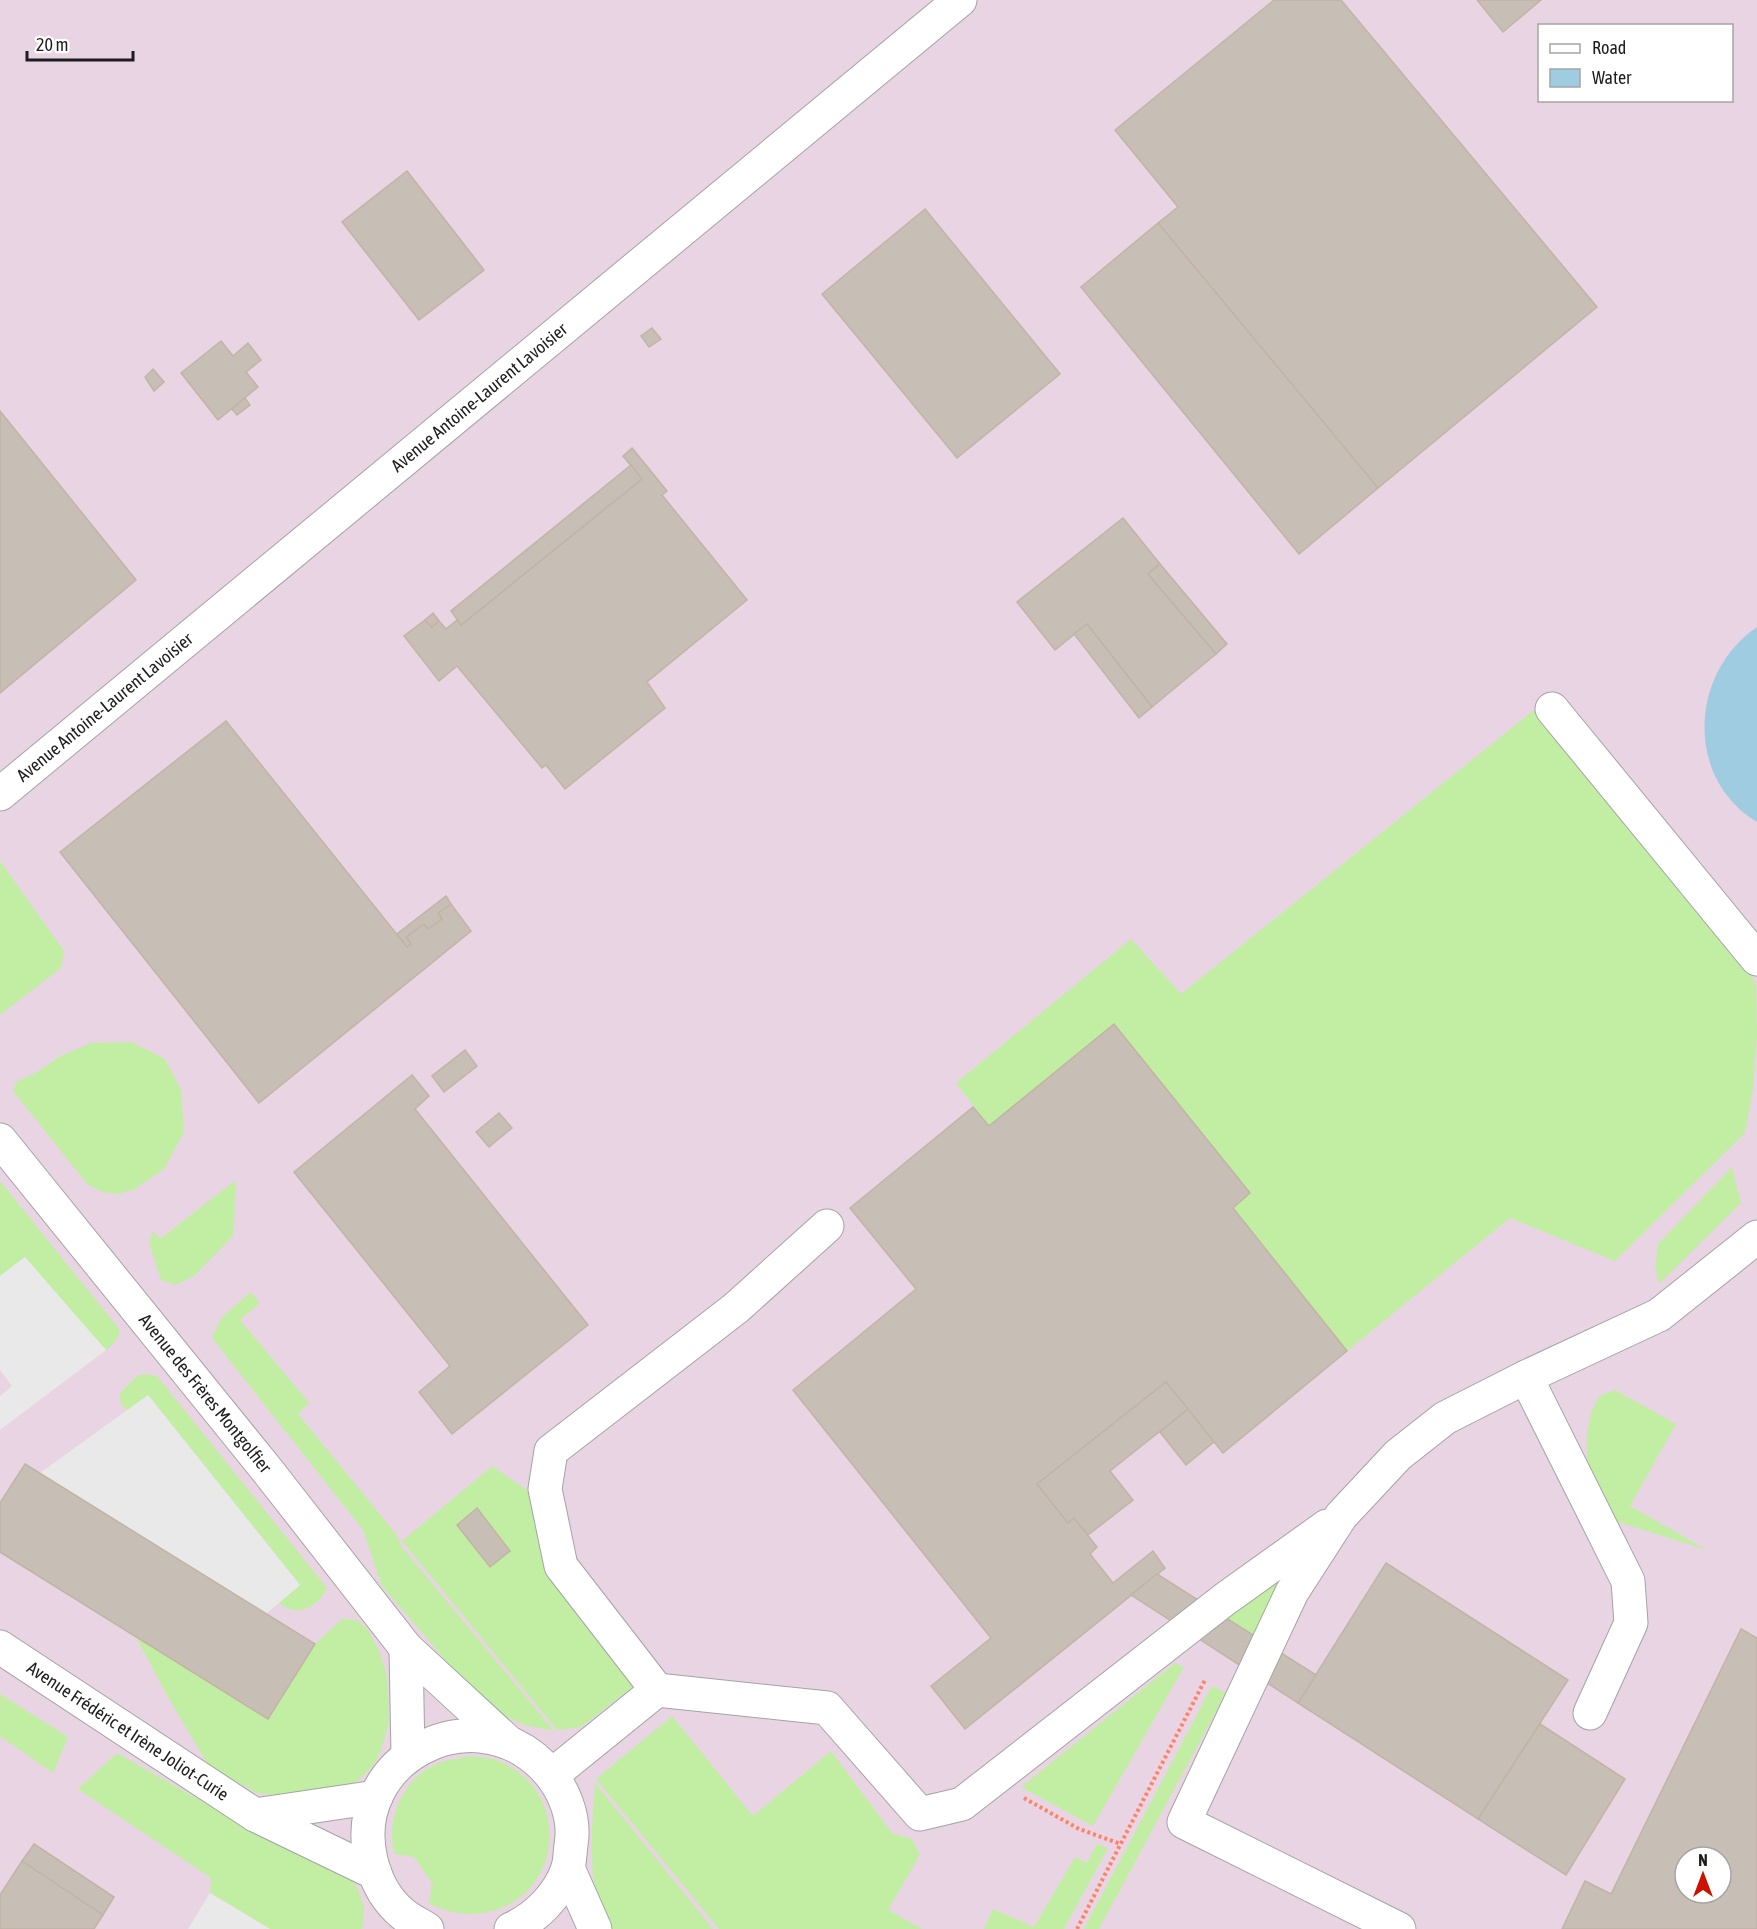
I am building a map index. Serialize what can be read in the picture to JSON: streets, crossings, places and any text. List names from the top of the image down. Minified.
{"streets":{"street":["Avenue Antoine-Laurent Lavoisier","Avenue des Frères Montgolfier","Avenue Frédéric et Irène Joliot-Curie"]},"legend":["Road","Water"],"scale_bar":"20 m","north":"top"}
